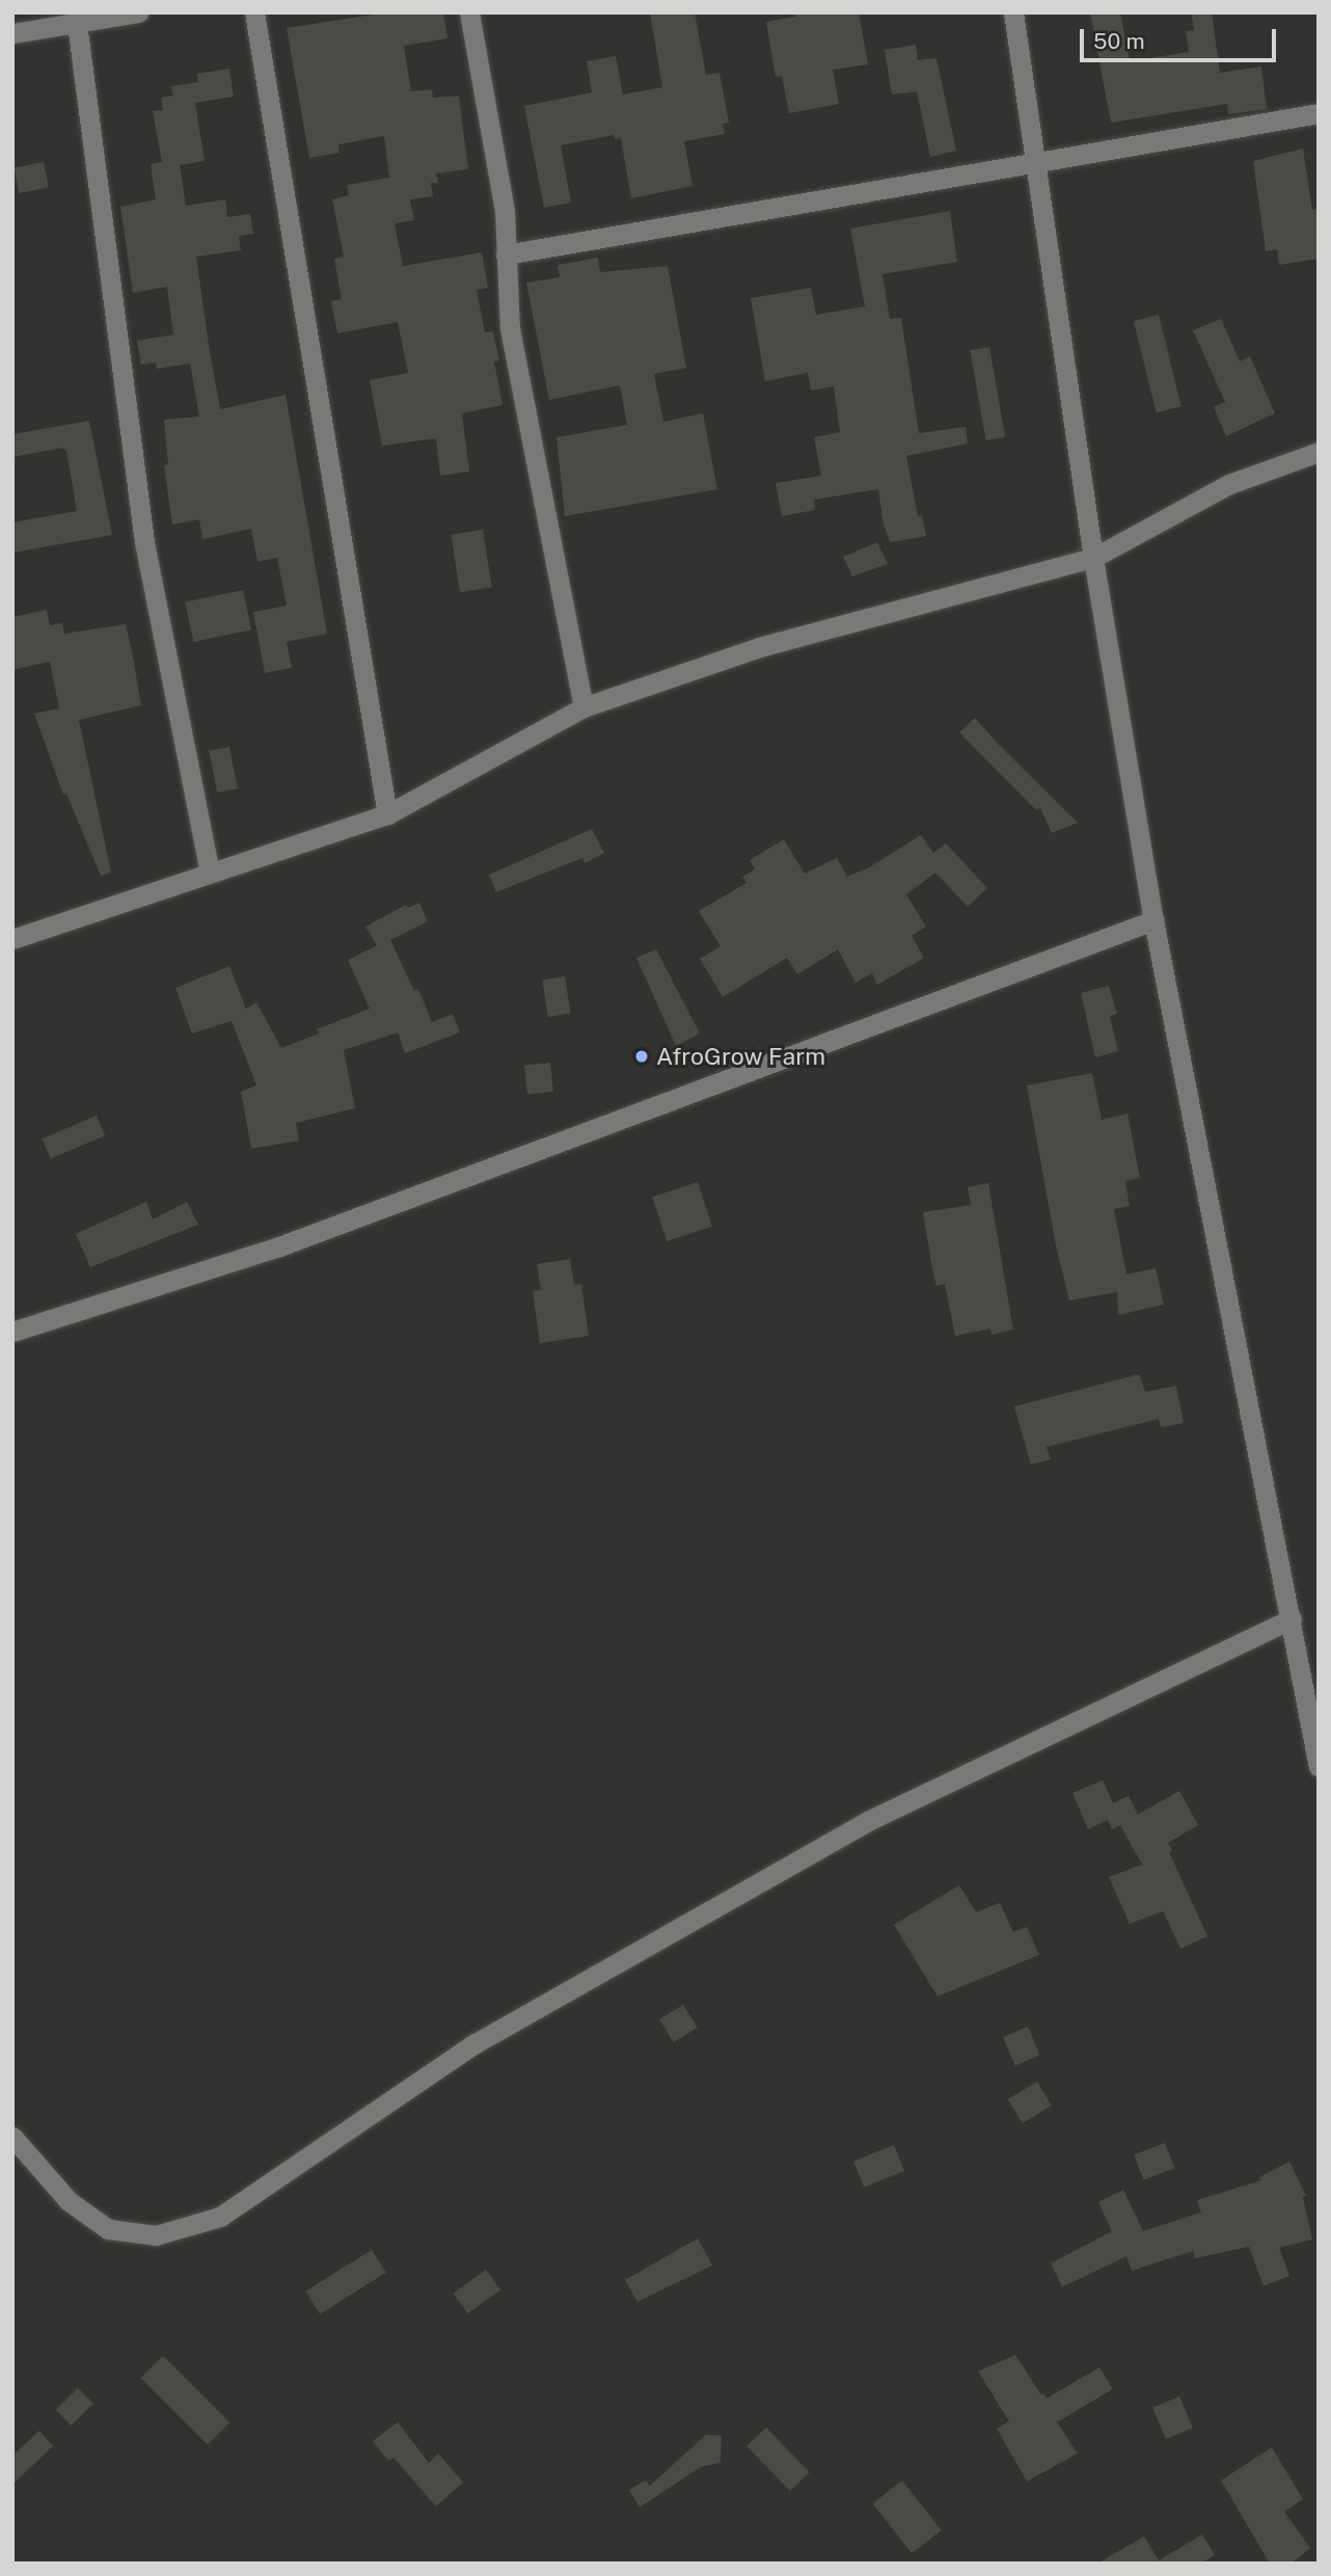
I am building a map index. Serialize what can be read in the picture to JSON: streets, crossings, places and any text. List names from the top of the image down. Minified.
{"places":["AfroGrow Farm"],"scale_bar":"50 m"}
